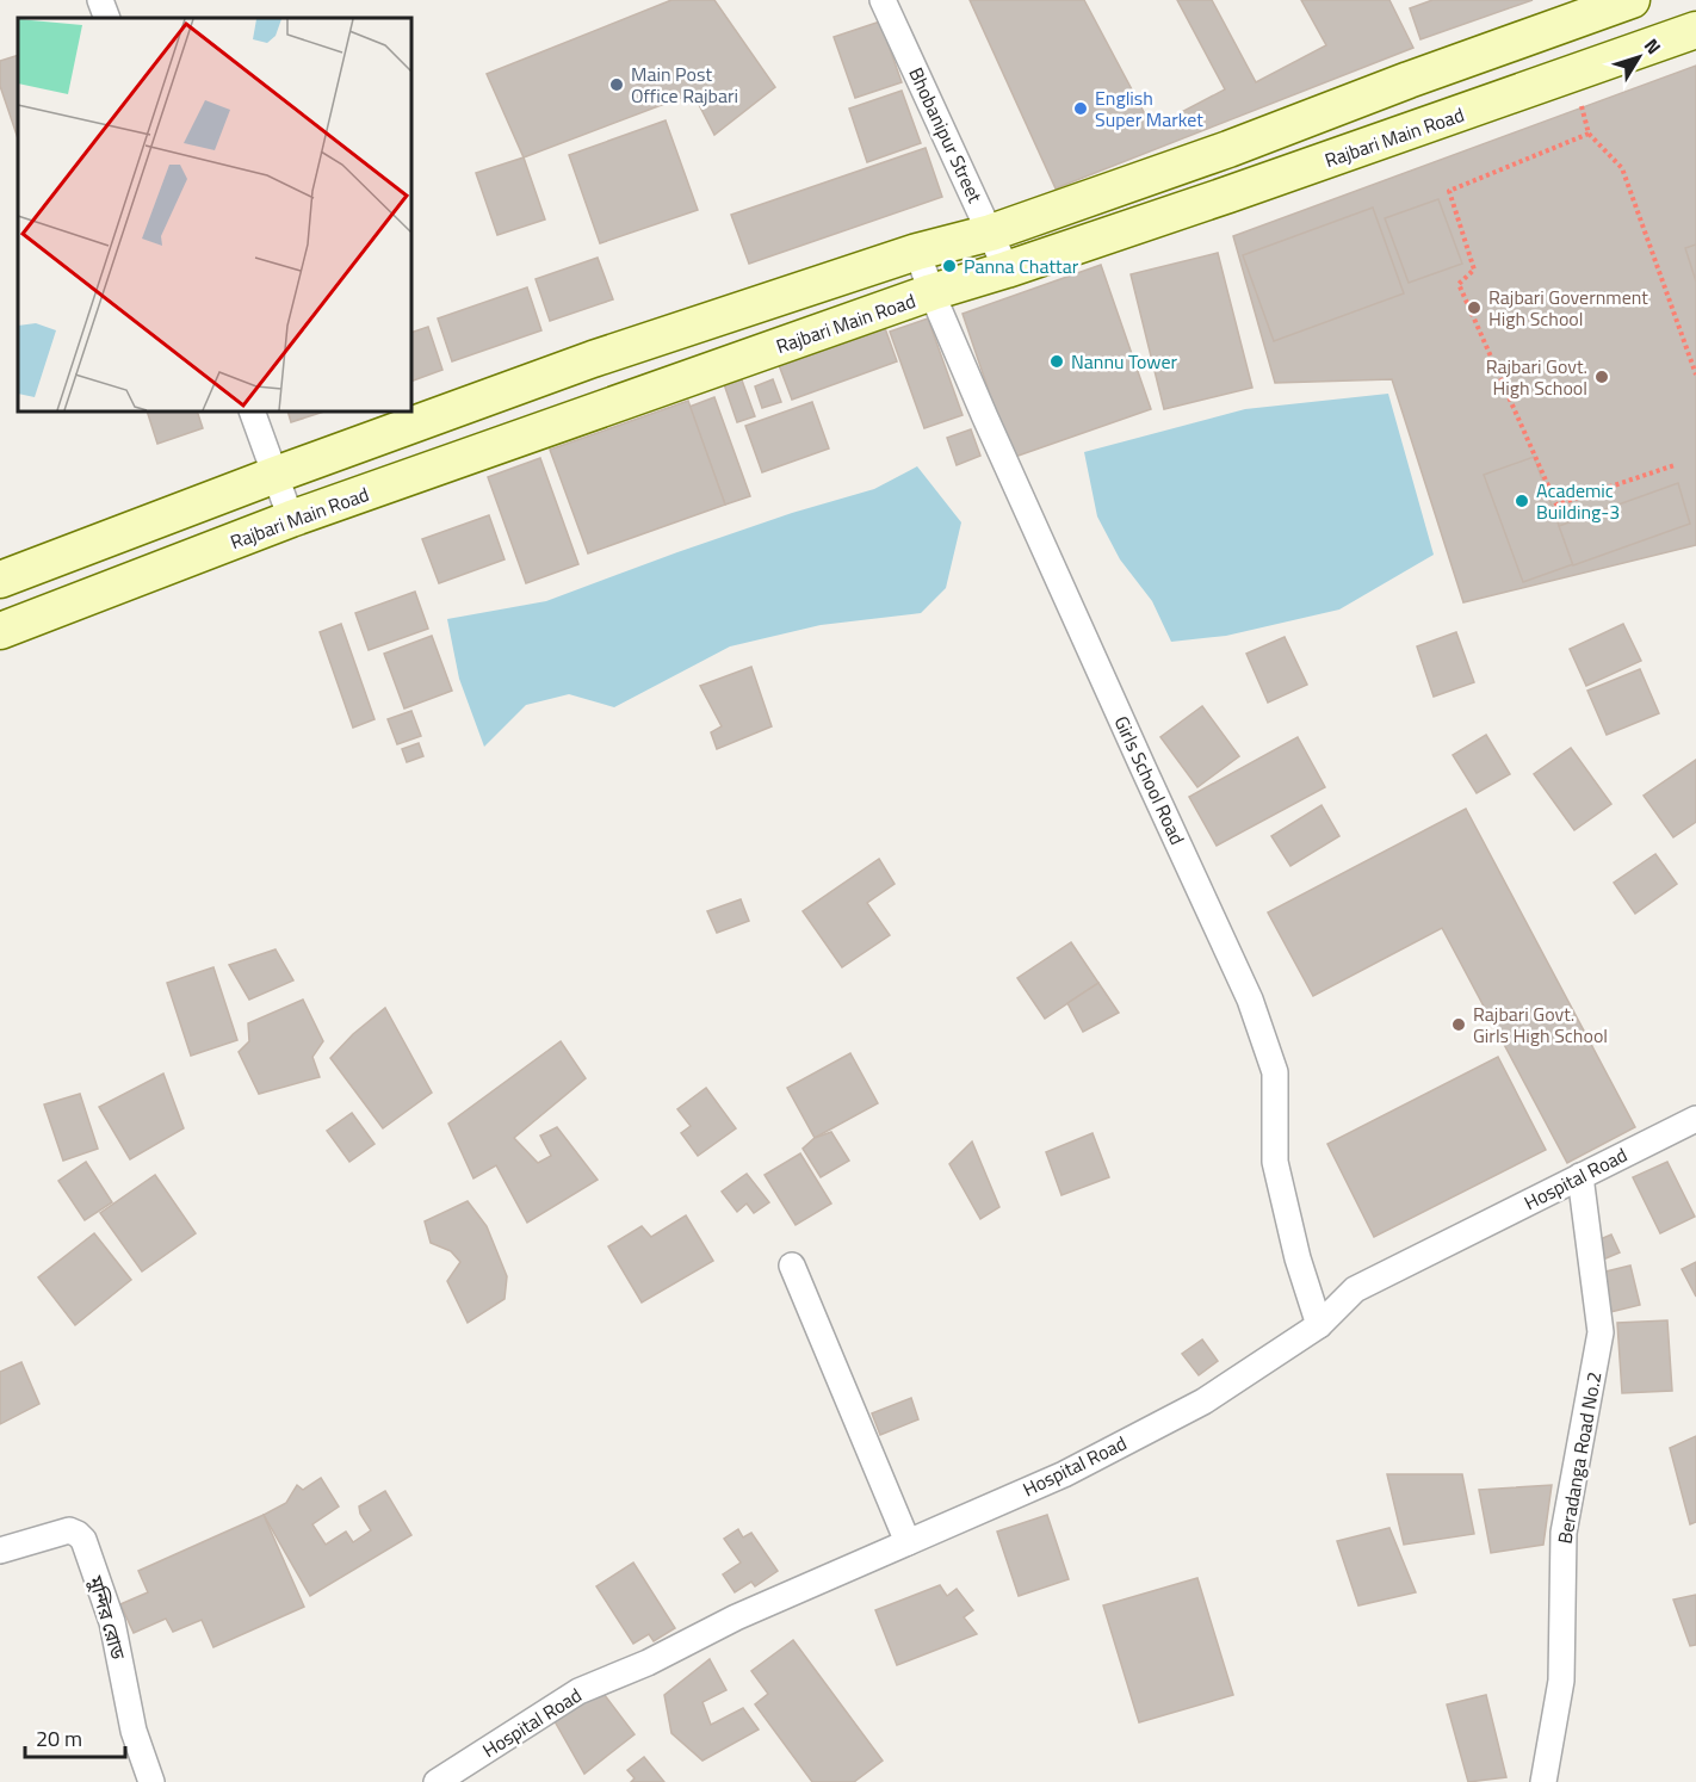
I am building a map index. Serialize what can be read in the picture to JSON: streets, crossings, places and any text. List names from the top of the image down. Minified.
{"streets":{"street":["Bhobanipur Street","Rajbari Main Road","Girls School Road","Hospital Road","Beradanga Road No.2","মুন্দির রোড"]},"crossings":[["Bhobanipur Street","Rajbari Main Road"],["Rajbari Main Road","Girls School Road"],["Girls School Road","Hospital Road"],["Hospital Road","Beradanga Road No.2"]],"places":["Main Post Office Rajbari","English Super Market","Panna Chattar","Rajbari Government High School","Nannu Tower","Rajbari Govt. High School","Academic Building-3","Rajbari Govt. Girls High School"],"scale_bar":"20 m","north":"top right"}
